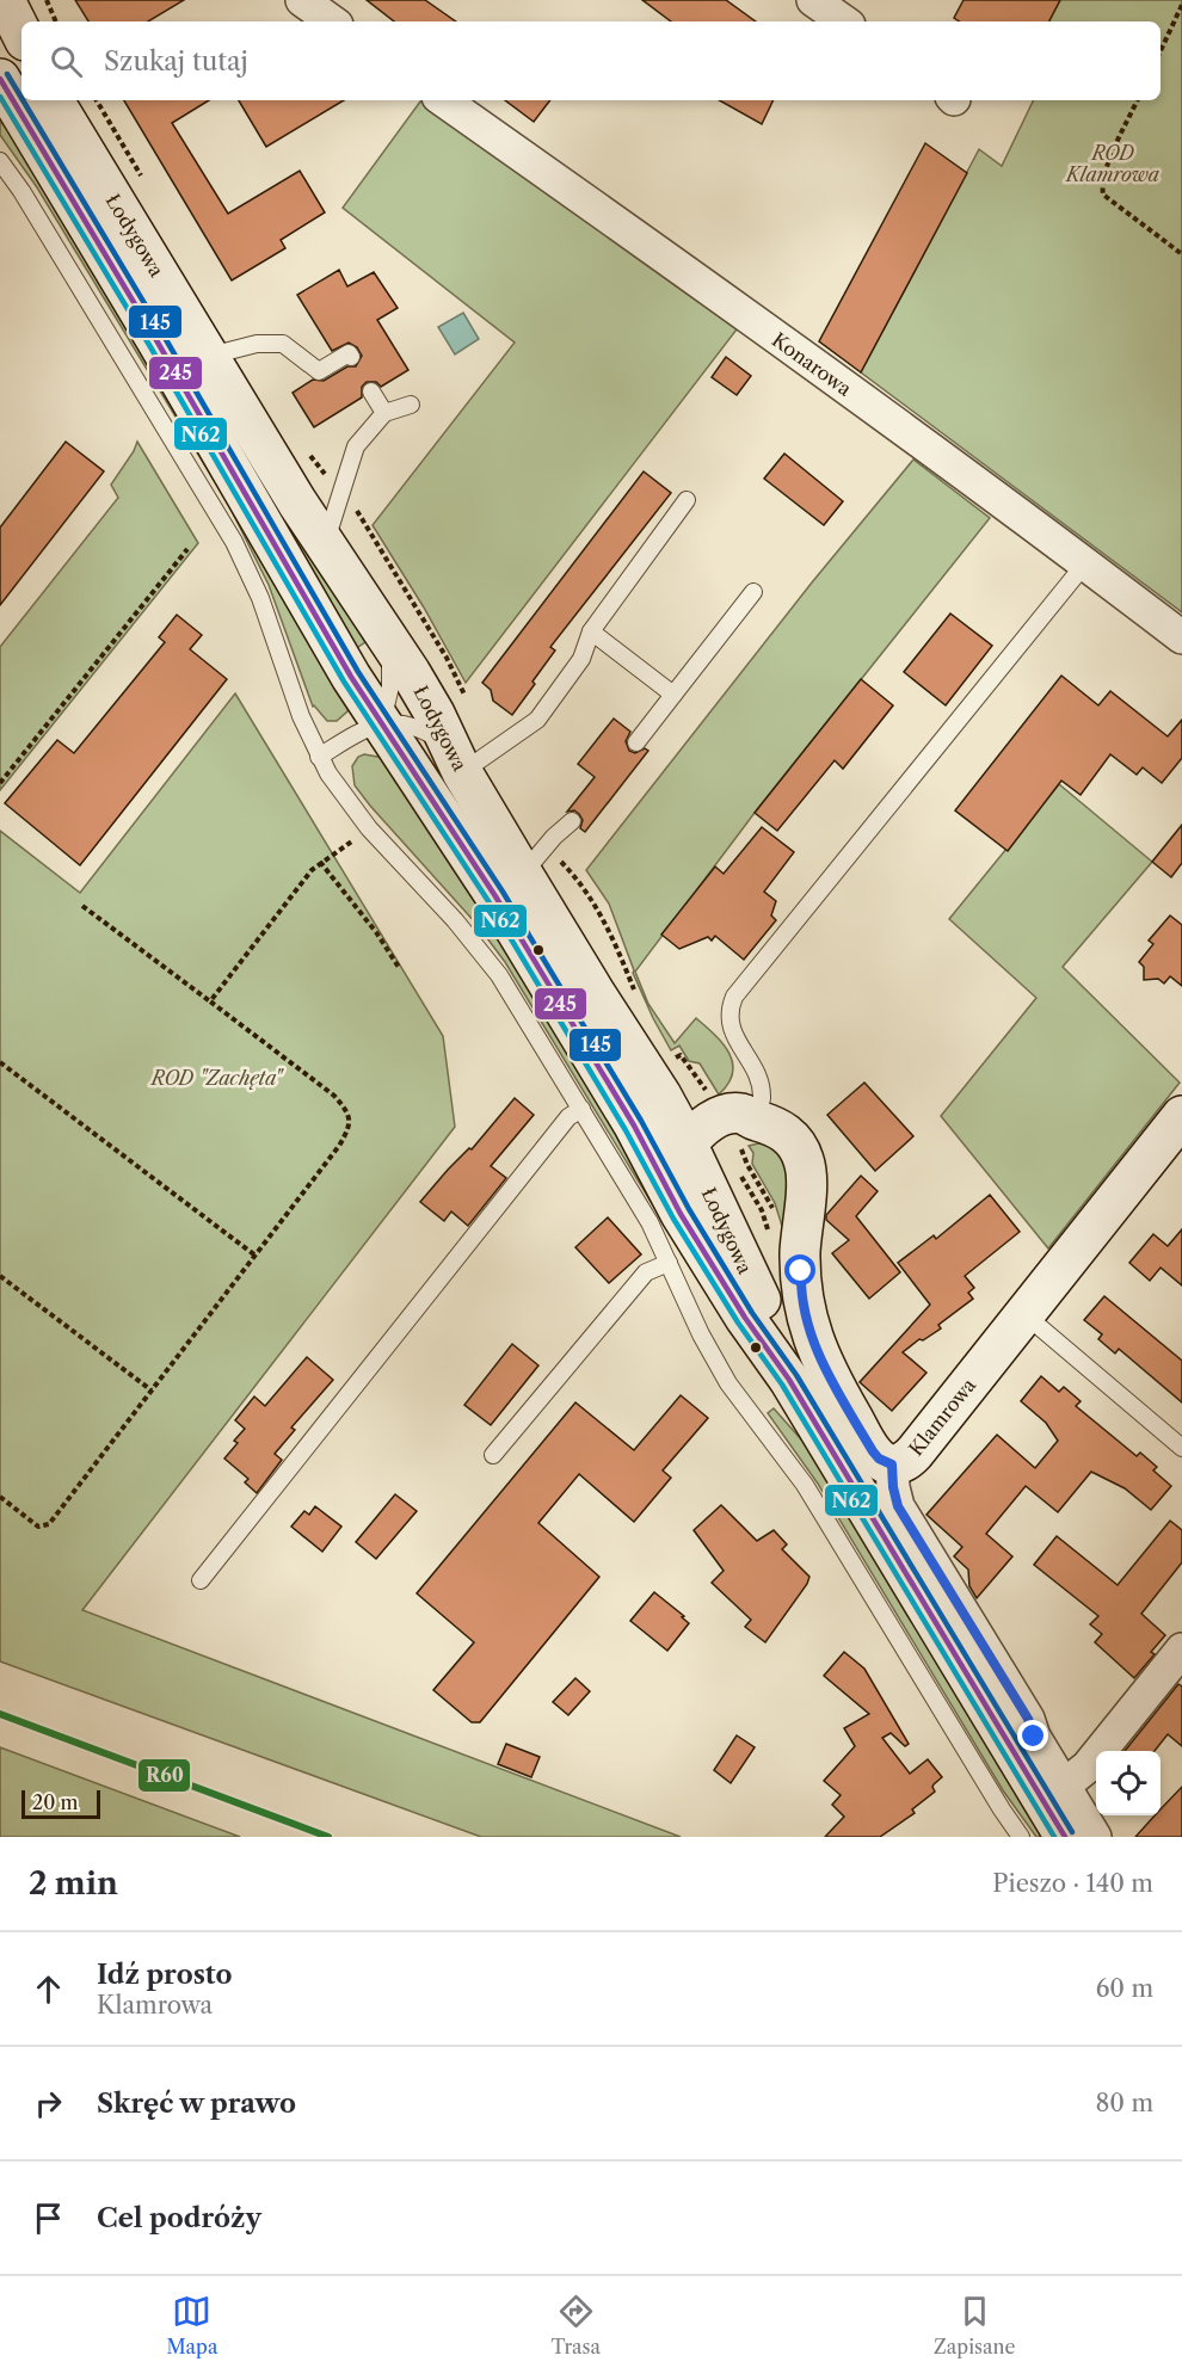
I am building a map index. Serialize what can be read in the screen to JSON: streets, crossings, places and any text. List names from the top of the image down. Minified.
{"streets":{"main road":["Łodygowa","Klamrowa"],"street":["Konarowa"]},"crossings":[["Łodygowa","Klamrowa"]],"parks":["ROD Klamrowa","ROD \"Zachęta\""],"lines":["transit line 145","transit line 245","transit line N62","transit line R60"],"scale_bar":"20 m","page":{"search":"Szukaj tutaj","scale":"20 m","heading":["2 min","Pieszo · 140 m"],"list":[["Idź prosto","Klamrowa","60 m"],["Skręć w prawo","80 m"],"Cel podróży"],"nav":["Mapa","Trasa","Zapisane"]}}
